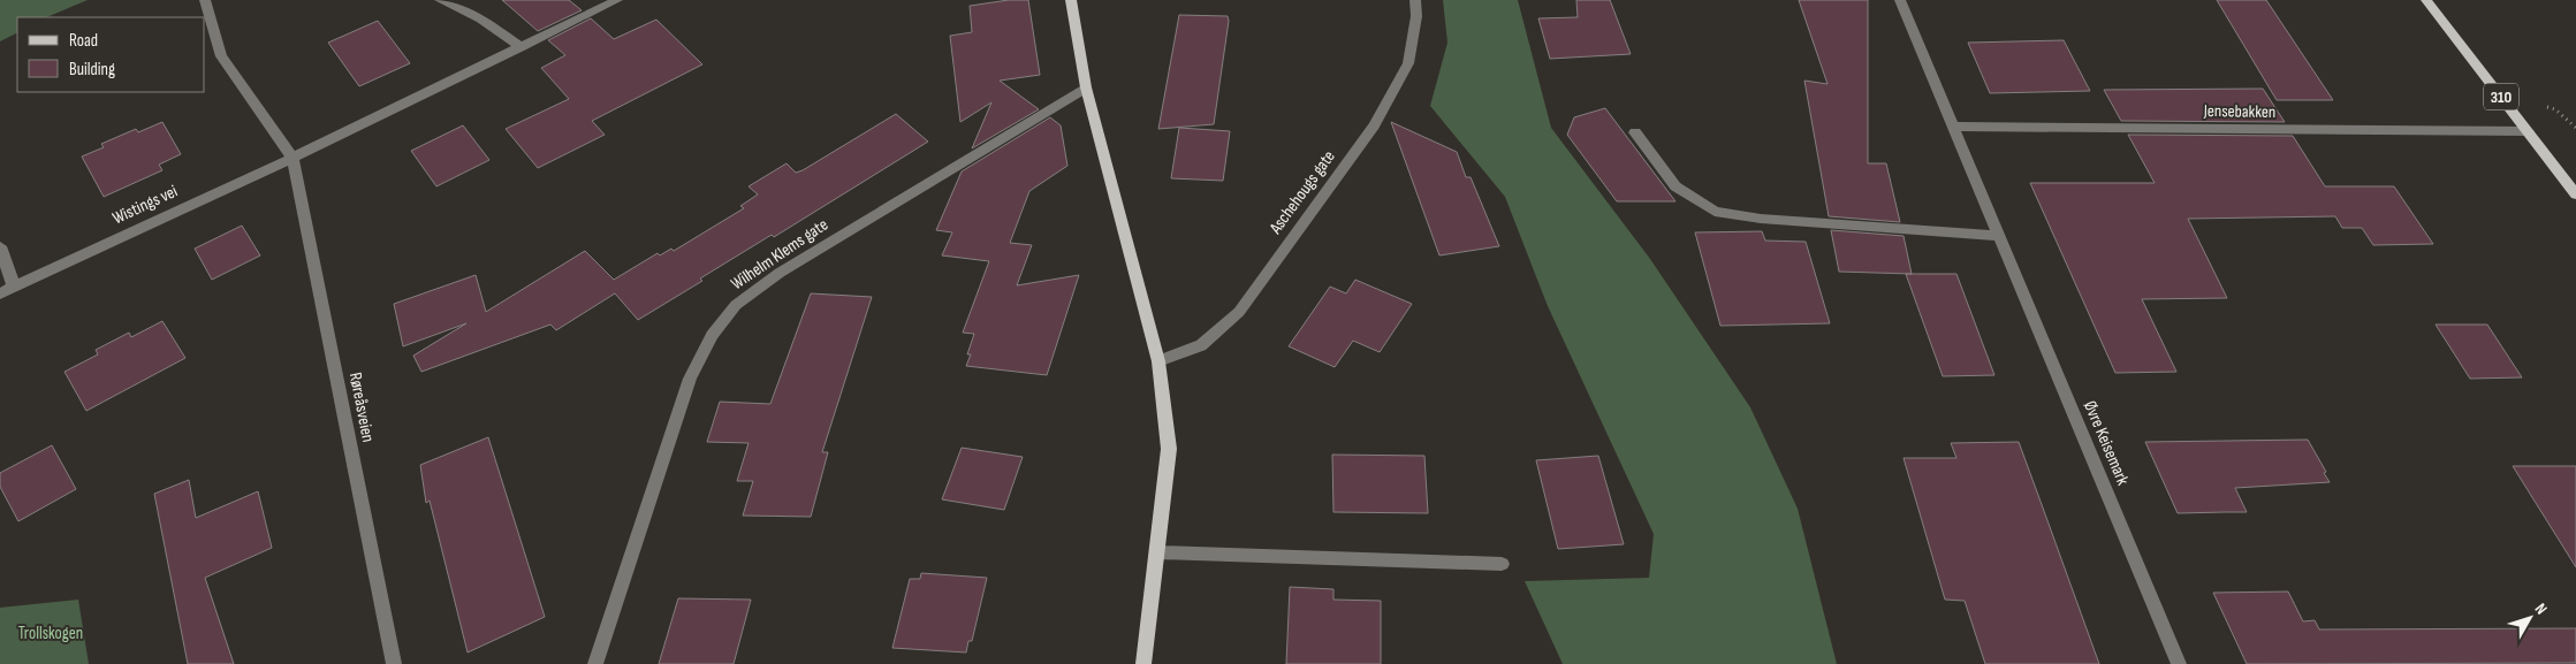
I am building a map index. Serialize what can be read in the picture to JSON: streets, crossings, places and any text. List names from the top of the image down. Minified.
{"streets":{"main road":["310"],"street":["Jensebakken","Aschehougs gate","Wistings vei","Wilhelm Klems gate","Røreåsveien","Øvre Keisemark"]},"crossings":[["310","Jensebakken"],["Jensebakken","Øvre Keisemark"],["Wistings vei","Røreåsveien"]],"parks":["Trollskogen"],"legend":["Road","Building"],"north":"top right"}
